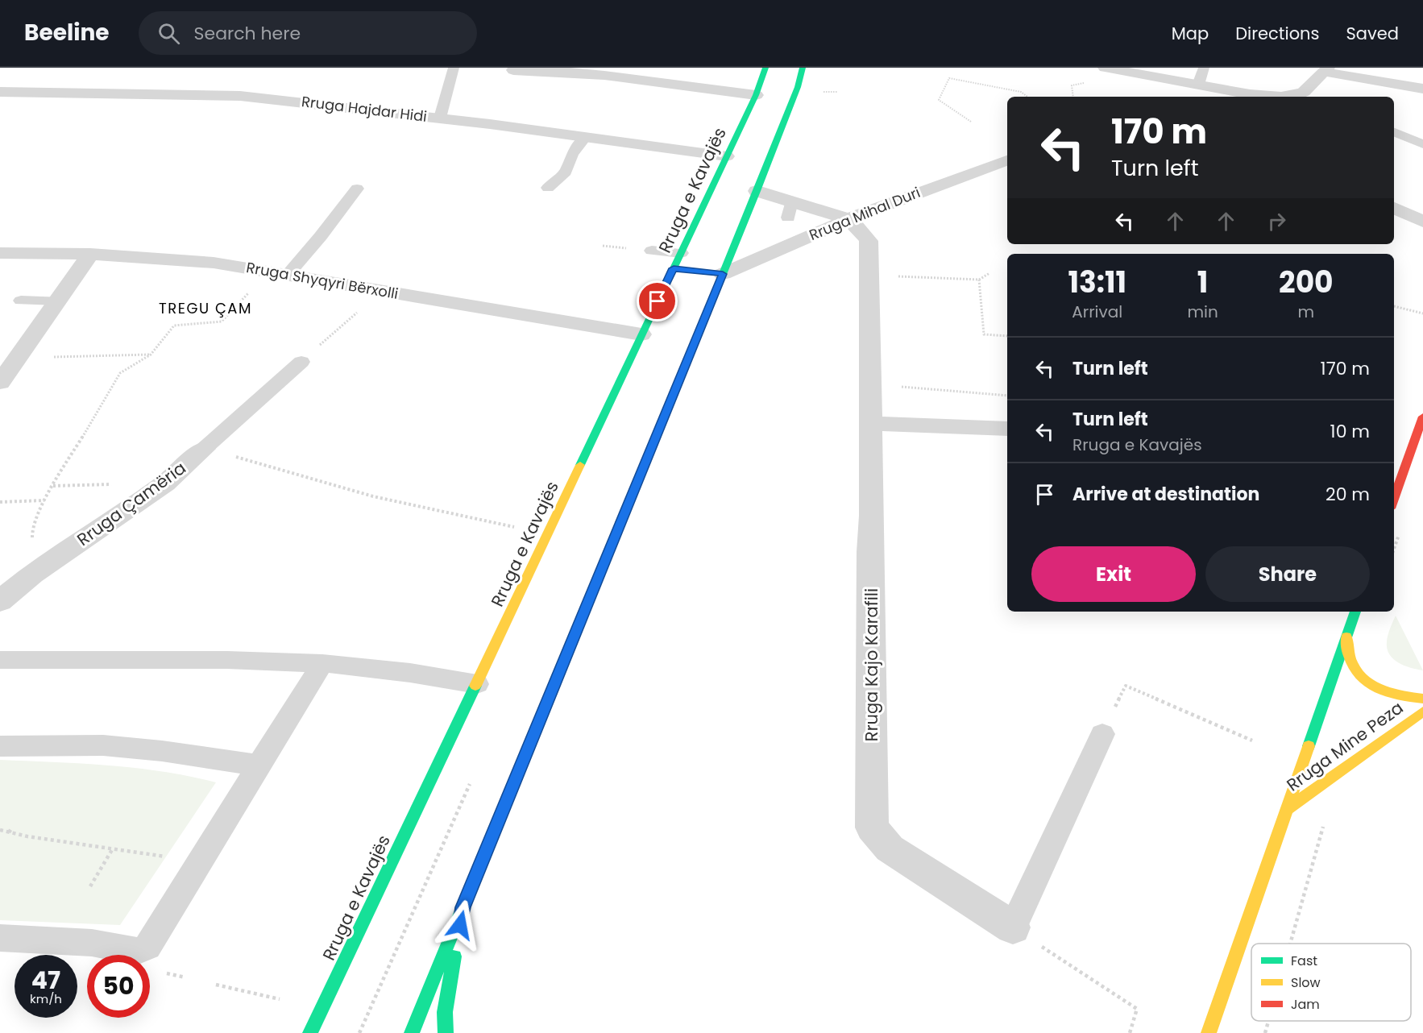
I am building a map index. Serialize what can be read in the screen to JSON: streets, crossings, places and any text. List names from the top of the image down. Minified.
{"streets":{"main road":["Rruga e Kavajës","Rruga Mine Peza"],"street":["Rruga Hajdar Hidi","Rruga Mihal Duri","Rruga Shyqyri Bërxolli","Rruga Çamëria","Rruga Kajo Karafili"]},"crossings":[["Rruga Hajdar Hidi","Rruga e Kavajës"],["Rruga e Kavajës","Rruga Shyqyri Bërxolli"],["Rruga Mihal Duri","Rruga Kajo Karafili"]],"districts":["TREGU ÇAM"],"legend":["Fast","Slow","Jam"],"page":{"header":"Beeline","search":"Search here","nav":["Map","Directions","Saved"],"turn":["170 m","Turn left"],"eta":["13:11","Arrival","1","min","200","m"],"list":[{"name":"Turn left","value":"170 m"},{"name":"Turn left","note":"Rruga e Kavajës","value":"10 m"},{"name":"Arrive at destination","value":"20 m"}],"buttons":["Exit","Share"],"speed":"47 km/h","limit":"50"}}
